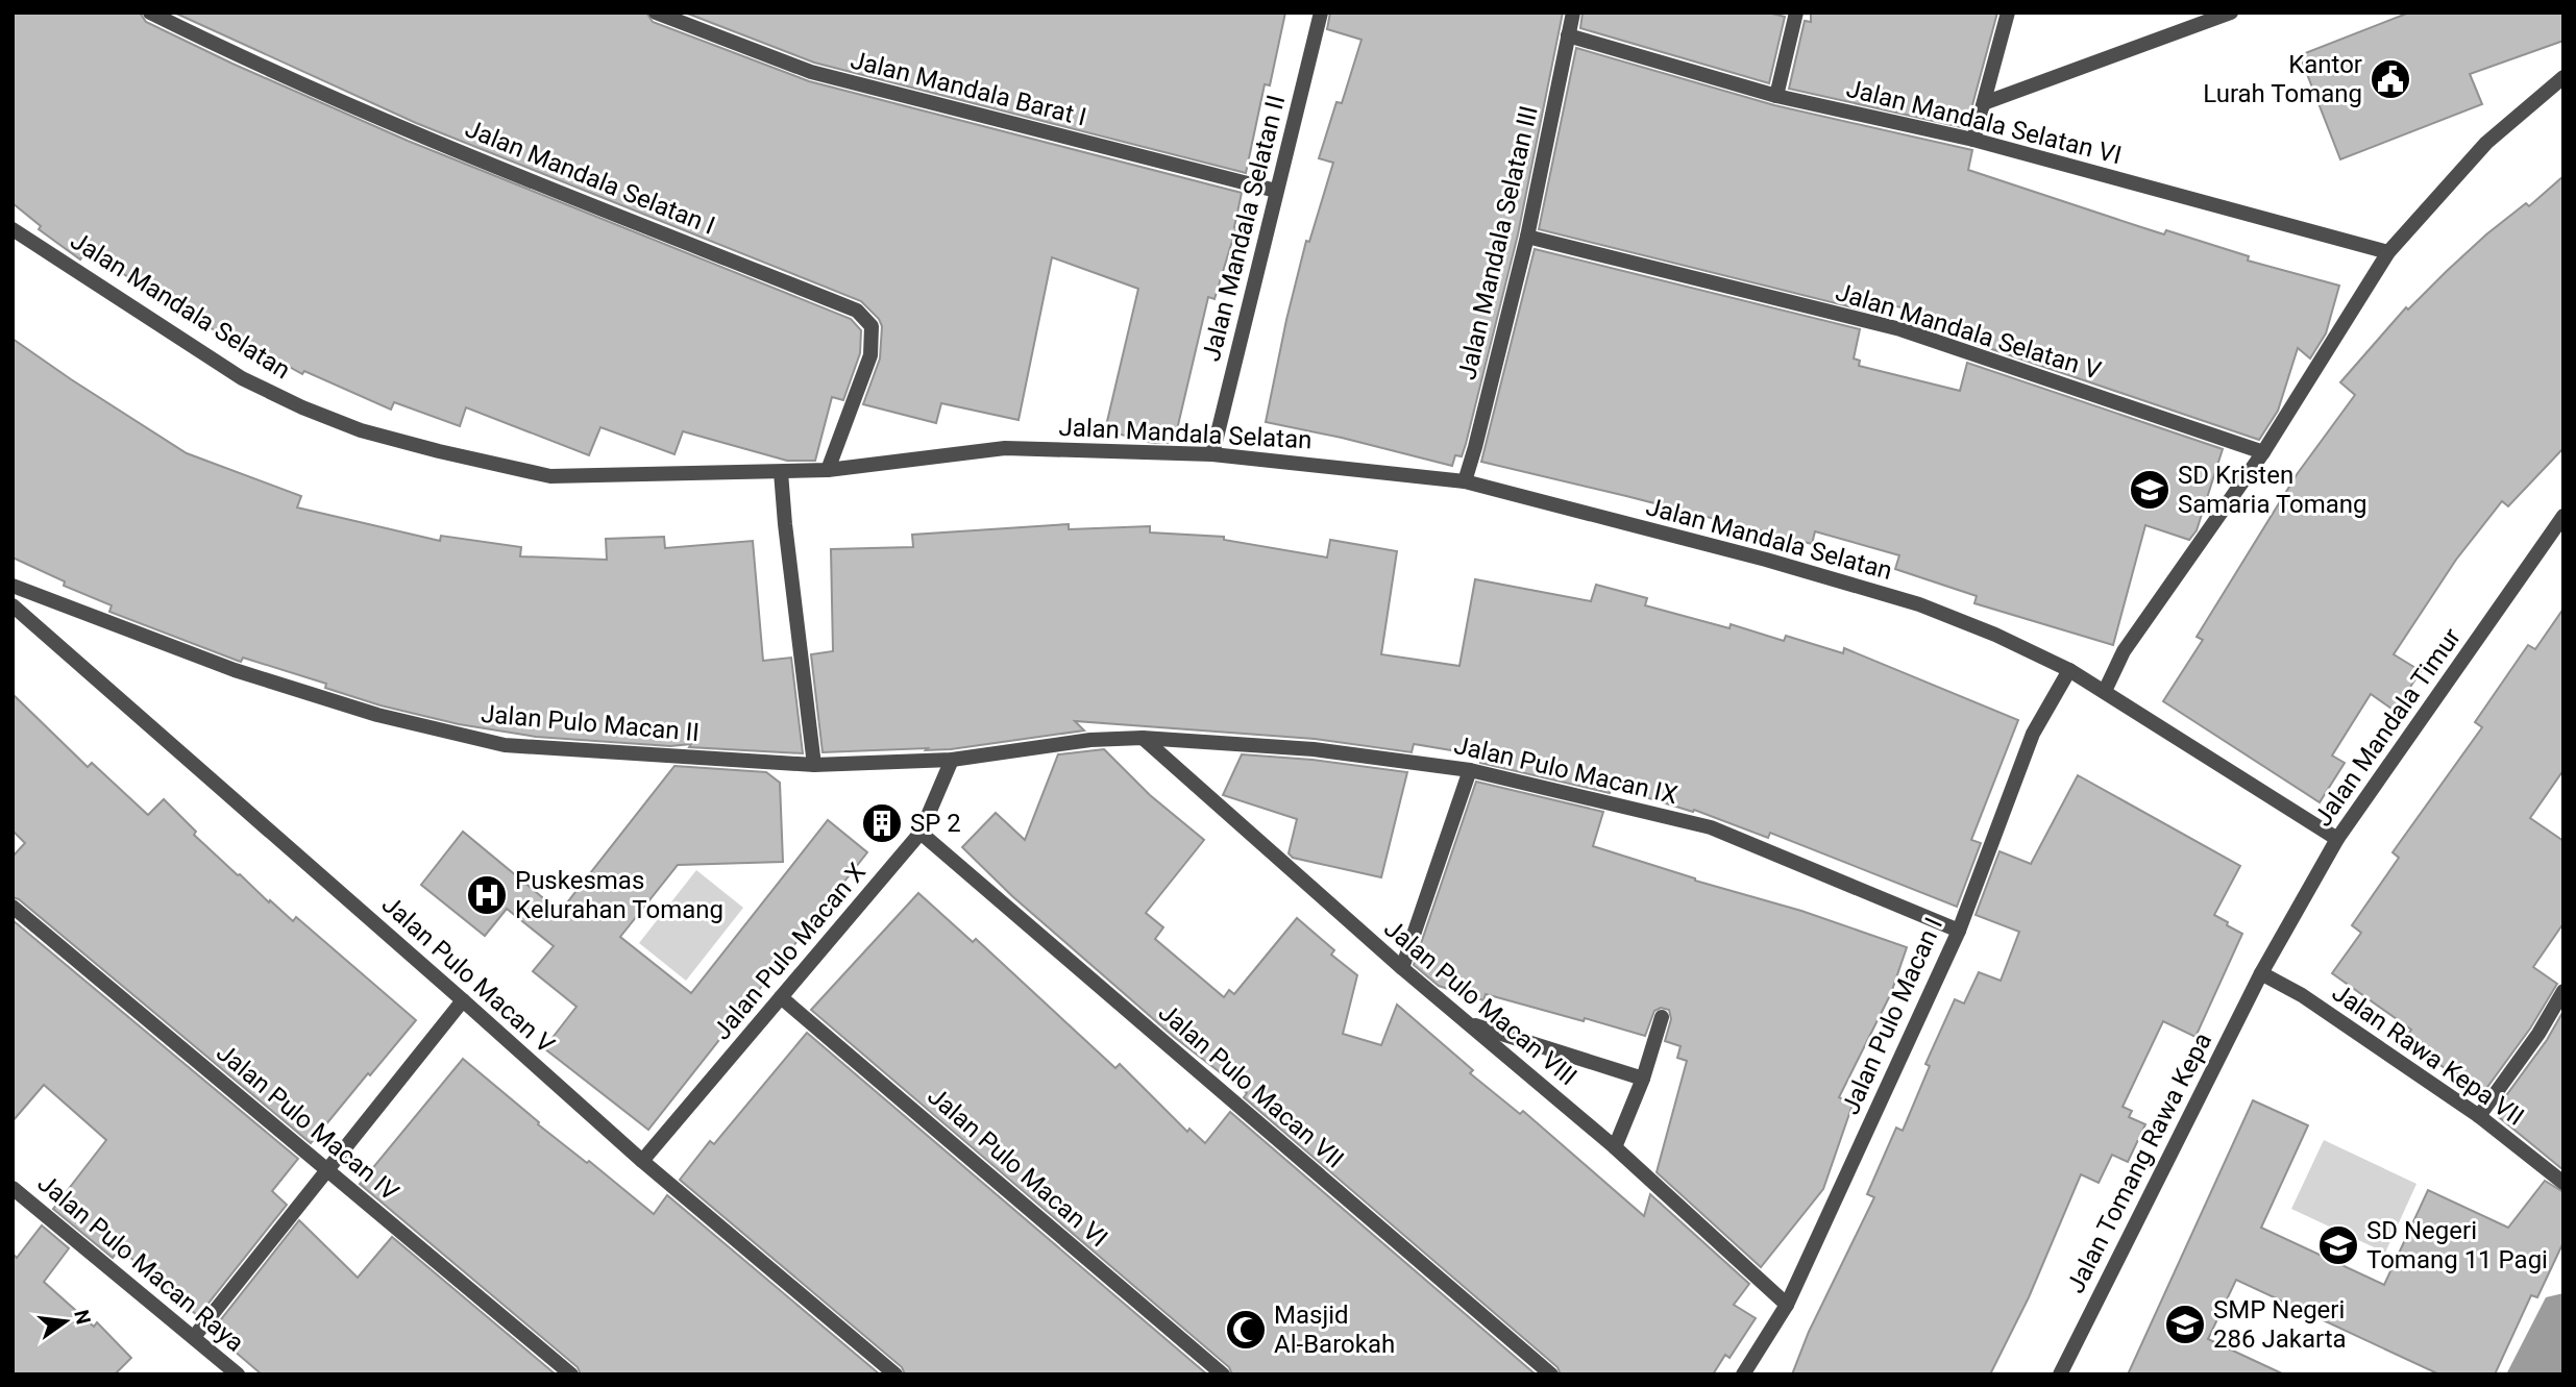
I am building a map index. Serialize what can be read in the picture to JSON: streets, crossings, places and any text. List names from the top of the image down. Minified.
{"streets":{"street":["Jalan Mandala Barat I","Jalan Mandala Selatan VI","Jalan Mandala Selatan I","Jalan Mandala Selatan II","Jalan Mandala Selatan III","Jalan Mandala Selatan","Jalan Mandala Selatan V","Jalan Pulo Macan II","Jalan Mandala Timur","Jalan Pulo Macan IX","Jalan Pulo Macan X","Jalan Pulo Macan V","Jalan Pulo Macan VIII","Jalan Pulo Macan I","Jalan Rawa Kepa VII","Jalan Pulo Macan VII","Jalan Pulo Macan IV","Jalan Tomang Rawa Kepa","Jalan Pulo Macan VI","Jalan Pulo Macan Raya"]},"crossings":[["Jalan Mandala Barat I","Jalan Mandala Selatan II"],["Jalan Mandala Selatan VI","Jalan Mandala Selatan III"],["Jalan Mandala Selatan I","Jalan Mandala Selatan"],["Jalan Mandala Selatan II","Jalan Mandala Selatan"],["Jalan Mandala Selatan III","Jalan Mandala Selatan"],["Jalan Mandala Selatan III","Jalan Mandala Selatan V"],["Jalan Mandala Selatan","Jalan Mandala Timur"],["Jalan Mandala Selatan","Jalan Pulo Macan I"],["Jalan Pulo Macan II","Jalan Pulo Macan IX"],["Jalan Pulo Macan II","Jalan Pulo Macan X"],["Jalan Pulo Macan II","Jalan Pulo Macan VIII"],["Jalan Mandala Timur","Jalan Rawa Kepa VII"],["Jalan Mandala Timur","Jalan Tomang Rawa Kepa"],["Jalan Pulo Macan IX","Jalan Pulo Macan VIII"],["Jalan Pulo Macan IX","Jalan Pulo Macan I"],["Jalan Pulo Macan X","Jalan Pulo Macan V"],["Jalan Pulo Macan X","Jalan Pulo Macan VII"],["Jalan Pulo Macan X","Jalan Pulo Macan VI"],["Jalan Pulo Macan VIII","Jalan Pulo Macan I"],["Jalan Rawa Kepa VII","Jalan Tomang Rawa Kepa"]],"places":{"public building":["Kantor Lurah Tomang"],"school or university":["SD Kristen Samaria Tomang","SD Negeri Tomang 11 Pagi","SMP Negeri 286 Jakarta"],"building":["SP 2"],"hospital":["Puskesmas Kelurahan Tomang"],"mosque":["Masjid Al-Barokah"]},"north":"right"}
